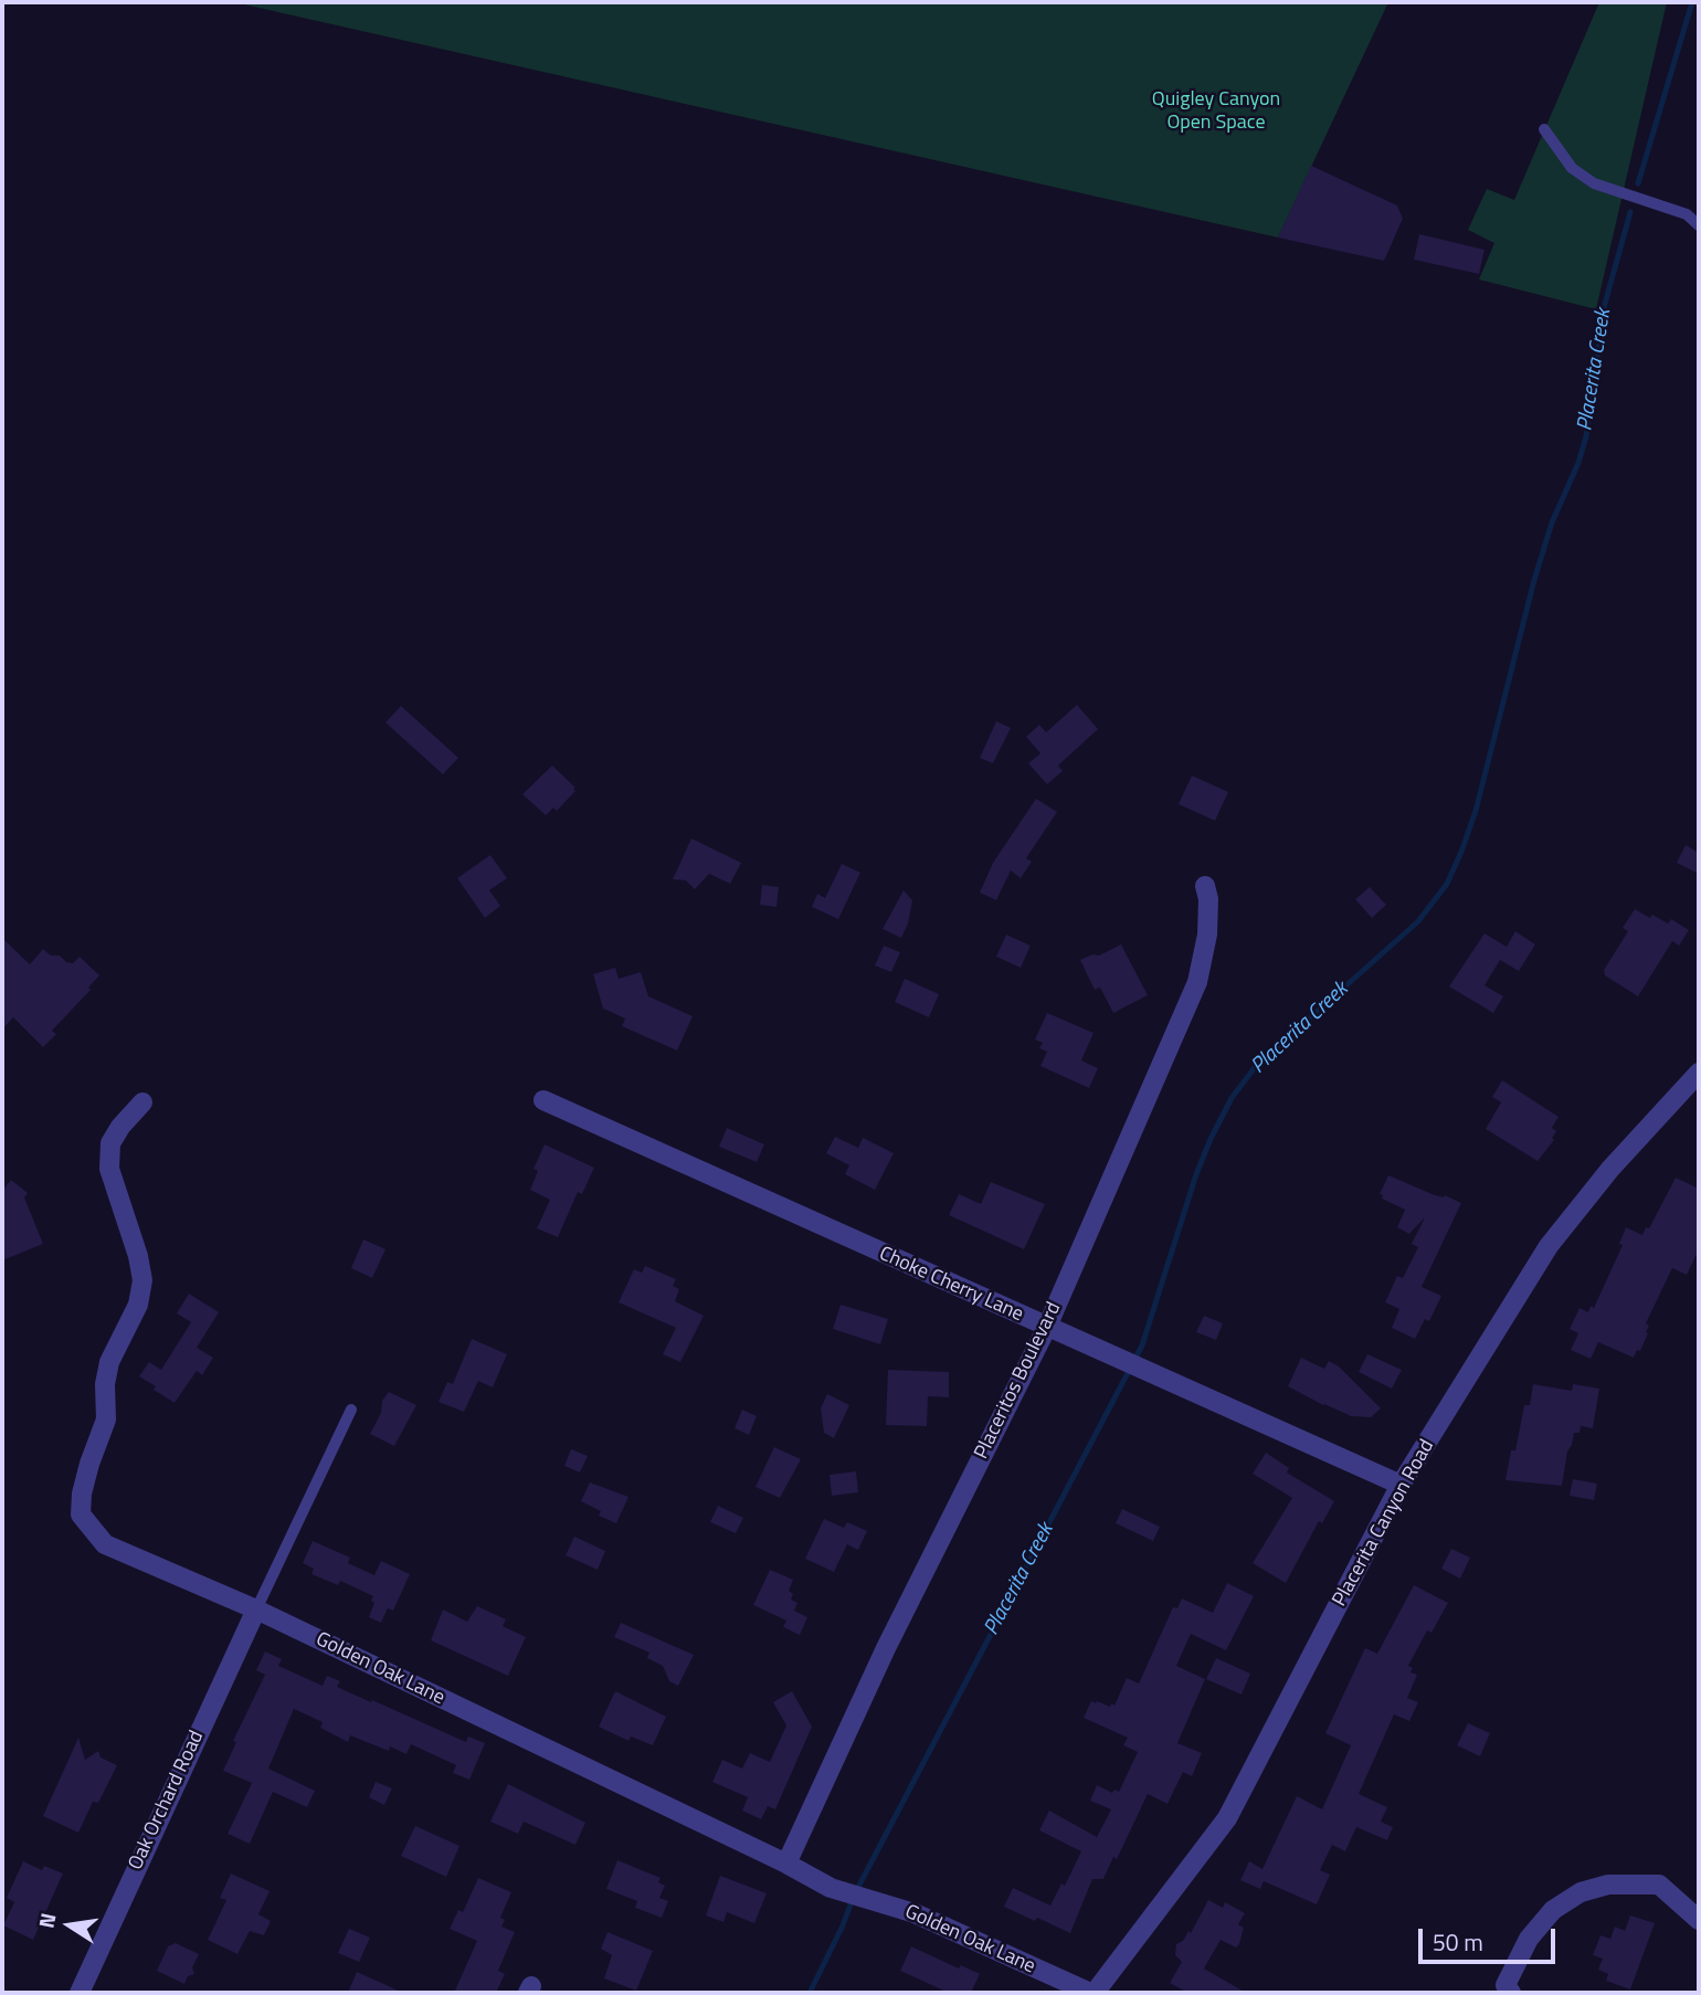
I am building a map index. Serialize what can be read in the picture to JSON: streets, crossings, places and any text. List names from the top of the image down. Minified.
{"streets":{"street":["Choke Cherry Lane","Placeritos Boulevard","Placerita Canyon Road","Golden Oak Lane","Oak Orchard Road"]},"crossings":[["Choke Cherry Lane","Placeritos Boulevard"],["Choke Cherry Lane","Placerita Canyon Road"],["Placeritos Boulevard","Golden Oak Lane"],["Placerita Canyon Road","Golden Oak Lane"],["Golden Oak Lane","Oak Orchard Road"]],"water":["Placerita Creek"],"parks":["Quigley Canyon Open Space"],"scale_bar":"50 m","north":"left"}
